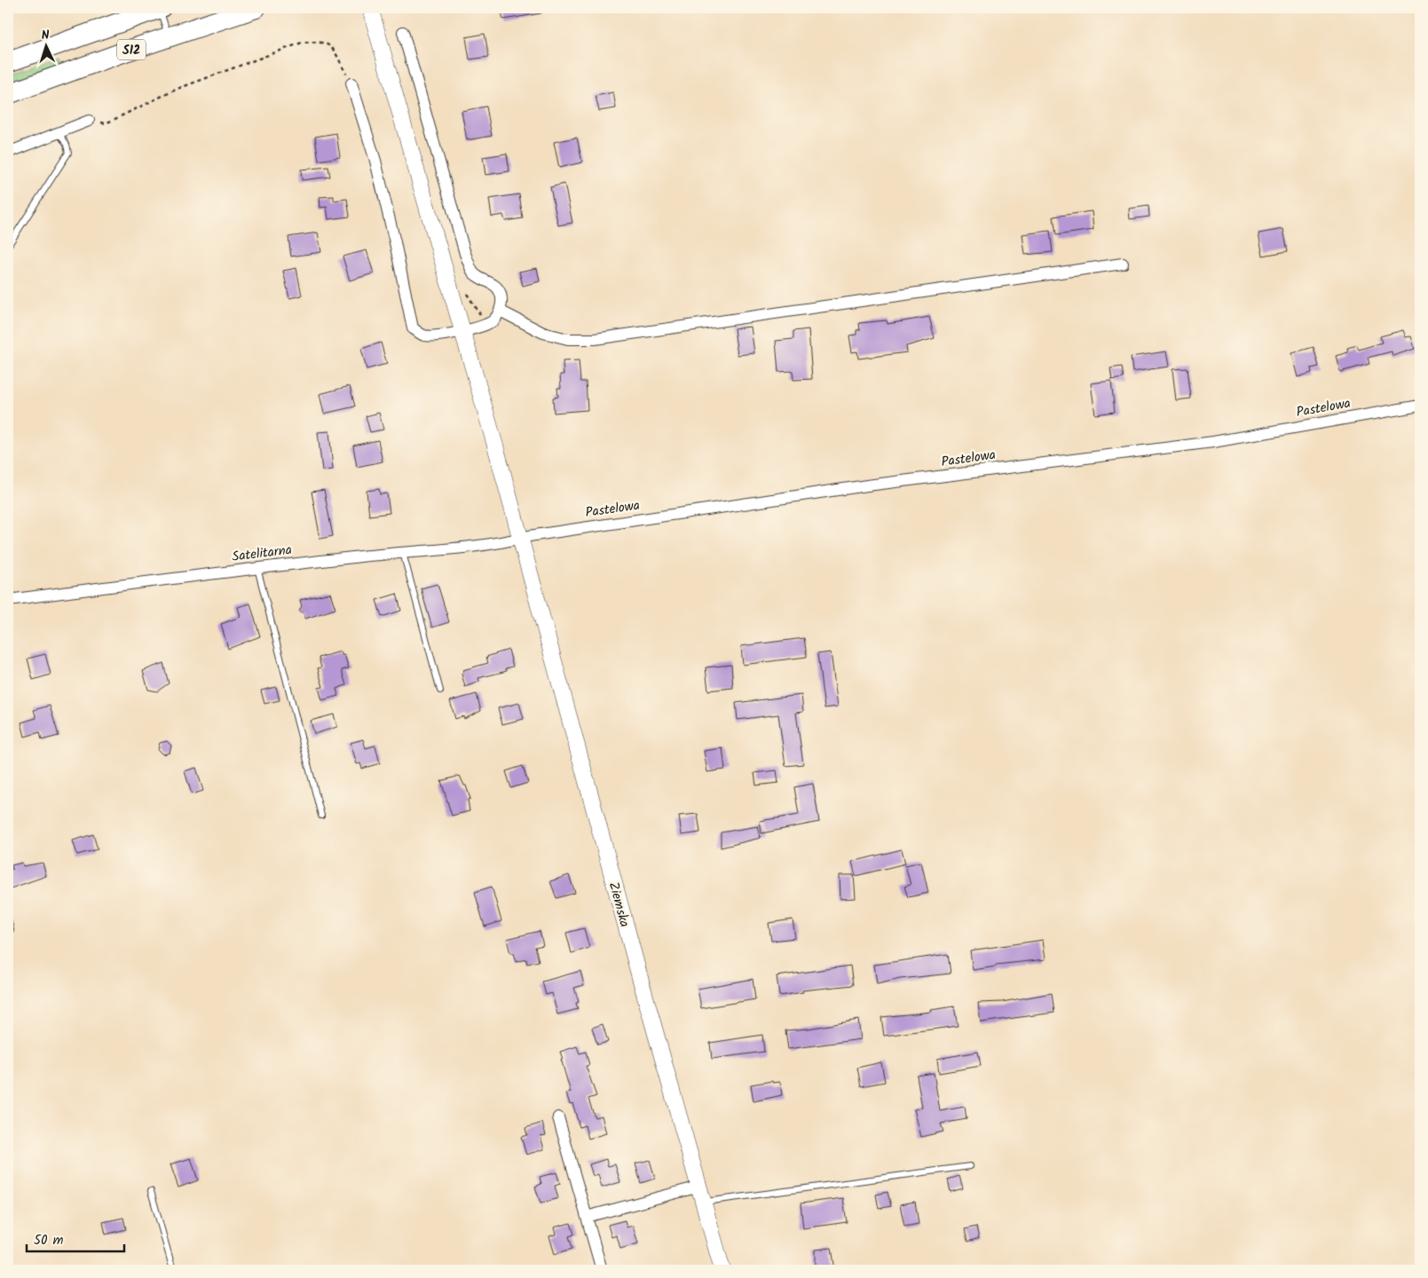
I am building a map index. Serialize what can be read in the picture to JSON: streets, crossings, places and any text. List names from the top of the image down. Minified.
{"streets":{"highway":["S12"],"street":["Pastelowa","Satelitarna","Ziemska"]},"crossings":[["Pastelowa","Satelitarna"],["Pastelowa","Ziemska"],["Satelitarna","Ziemska"]],"scale_bar":"50 m","north":"top"}
